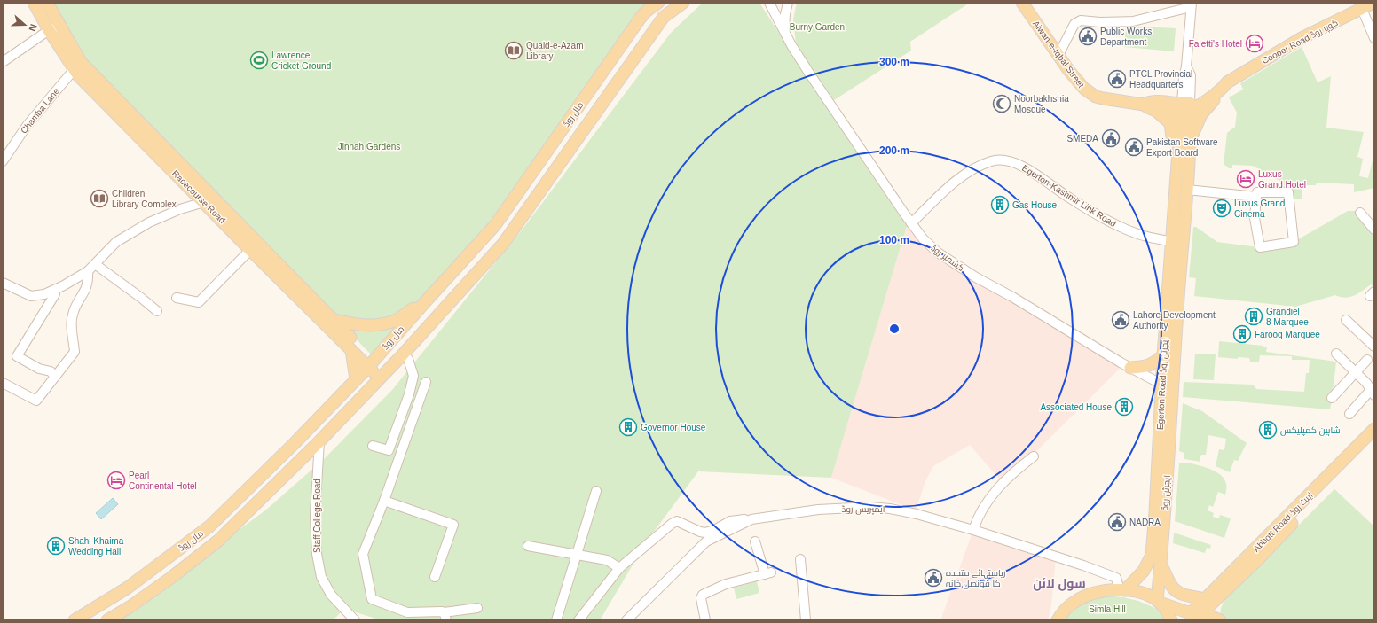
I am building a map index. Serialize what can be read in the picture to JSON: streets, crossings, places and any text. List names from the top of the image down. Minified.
{"streets":{"main road":["Cooper Road کوپر روڈ","Aiwan-e-Iqbal Street","مال روڈ","Racecourse Road","Egerton Road ایجرٹن روڈ","ایجرٹن روڈ","Abbott Road ایبٹ روڈ"],"street":["Chamba Lane","Egerton-Kashmir Link Road","کشمیر روڈ","ایمپریس روڈ","Staff College Road"]},"crossings":[["Cooper Road کوپر روڈ","Aiwan-e-Iqbal Street"],["Cooper Road کوپر روڈ","Egerton Road ایجرٹن روڈ"],["Aiwan-e-Iqbal Street","Egerton Road ایجرٹن روڈ"],["Chamba Lane","Racecourse Road"],["مال روڈ","Racecourse Road"],["مال روڈ","Staff College Road"],["Egerton-Kashmir Link Road","کشمیر روڈ"],["Egerton-Kashmir Link Road","Egerton Road ایجرٹن روڈ"],["کشمیر روڈ","Egerton Road ایجرٹن روڈ"],["کشمیر روڈ","ایجرٹن روڈ"],["Egerton Road ایجرٹن روڈ","ایجرٹن روڈ"],["Egerton Road ایجرٹن روڈ","ایمپریس روڈ"]],"districts":["سول لائن"],"parks":["Burny Garden","Jinnah Gardens","Simla Hill"],"places":{"public building":["Public Works Department","PTCL Provincial Headquarters","SMEDA","Pakistan Software Export Board","Lahore Development Authority","NADRA","ریاستہائے متحدہ کا قونصل خانہ"],"hotel":["Faletti's Hotel","Luxus Grand Hotel","Pearl Continental Hotel"],"library":["Quaid-e-Azam Library","Children Library Complex"],"sports":["Lawrence Cricket Ground"],"mosque":["Noorbakhshia Mosque"],"building":["Gas House","Grandiel 8 Marquee","Farooq Marquee","Associated House","Governor House","شاہین کمپلیکس","Shahi Khaima Wedding Hall"],"theatre":["Luxus Grand Cinema"]},"north":"right","rings":["300 m","200 m","100 m"]}
